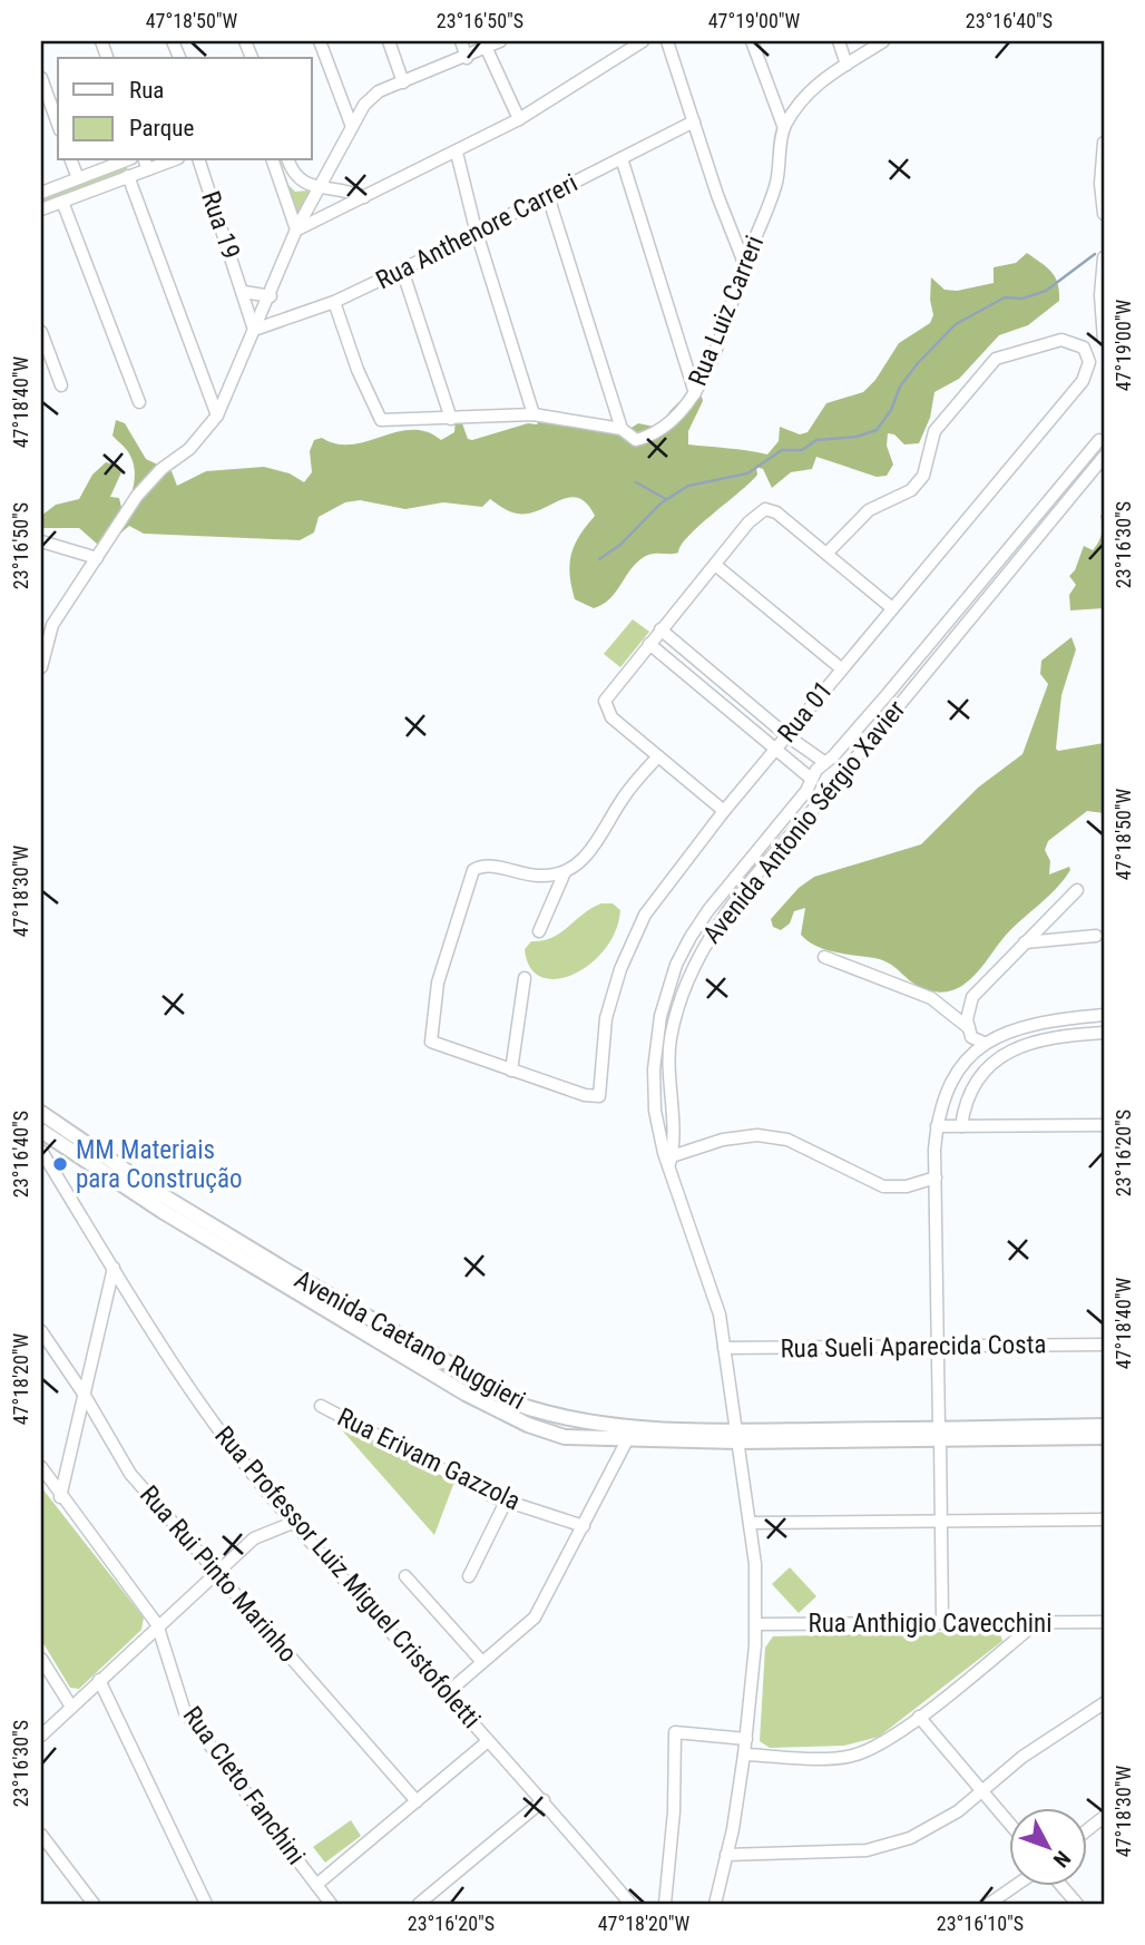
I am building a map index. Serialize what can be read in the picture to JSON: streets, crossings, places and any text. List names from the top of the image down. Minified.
{"streets":{"main road":["Avenida Caetano Ruggieri"],"street":["Rua 19","Rua Anthenore Carreri","Rua Luiz Carreri","Rua 01","Avenida Antonio Sérgio Xavier","Rua Sueli Aparecida Costa","Rua Erivam Gazzola","Rua Rui Pinto Marinho","Rua Professor Luiz Miguel Cristofoletti","Rua Anthigio Cavecchini","Rua Cleto Fanchini"]},"crossings":[["Rua 19","Rua Anthenore Carreri"],["Rua Anthenore Carreri","Rua Luiz Carreri"]],"places":["MM Materiais para Construção"],"legend":["Rua","Parque"],"north":"bottom right","coordinates":["47°18'50\"W","23°16'50\"S","47°19'00\"W","23°16'40\"S","47°18'40\"W","23°16'30\"S","47°18'30\"W","23°16'20\"S","47°18'20\"W","23°16'10\"S"]}
